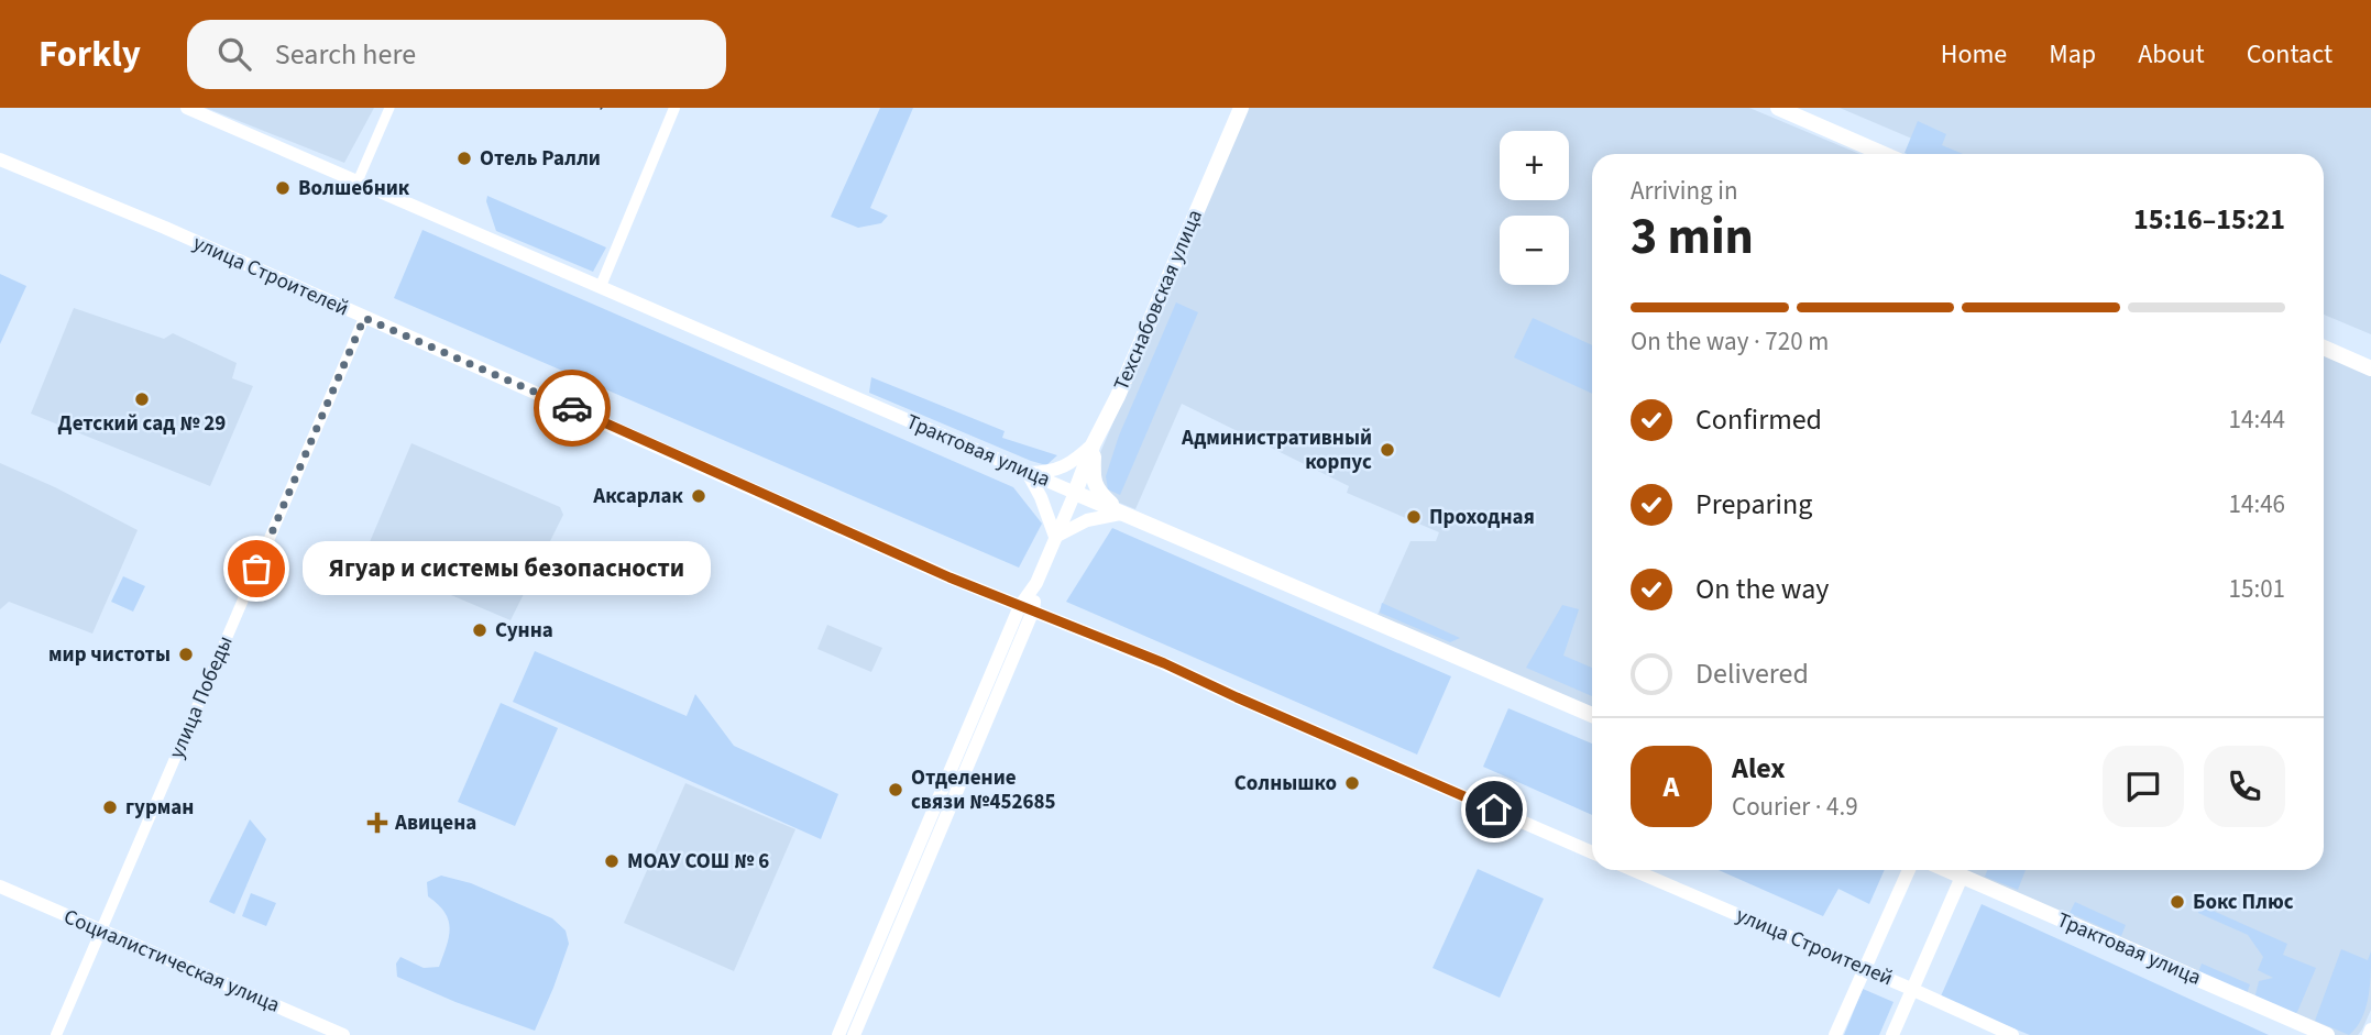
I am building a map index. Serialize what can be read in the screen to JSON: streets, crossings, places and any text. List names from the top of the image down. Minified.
{"streets":{"main road":["улица Строителей","Техснабовская улица","Трактовая улица","Социалистическая улица"],"street":["улица Победы"]},"crossings":[["улица Строителей","улица Победы"],["Техснабовская улица","Трактовая улица"],["улица Победы","Социалистическая улица"]],"places":{"other":["Отель Ралли","Волшебник","Детский сад № 29","Административный корпус","Аксарлак","Проходная","Ягуар и системы безопасности","Сунна","мир чистоты","Солнышко","Отделение связи №452685","гурман","МОАУ СОШ № 6","Бокс Плюс"],"health":["Авицена"]},"page":{"header":"Forkly","search":"Search here","nav":["Home","Map","About","Contact"],"map_buttons":["+","−"],"heading":["3 min","Arriving in","15:16–15:21"],"panel":["Alex","Courier · 4.9"],"bar":"On the way · 720 m","list":[["Confirmed","14:44"],["Preparing","14:46"],["On the way","15:01"],"Delivered"],"bubble":"Ягуар и системы безопасности","round":"A"}}
